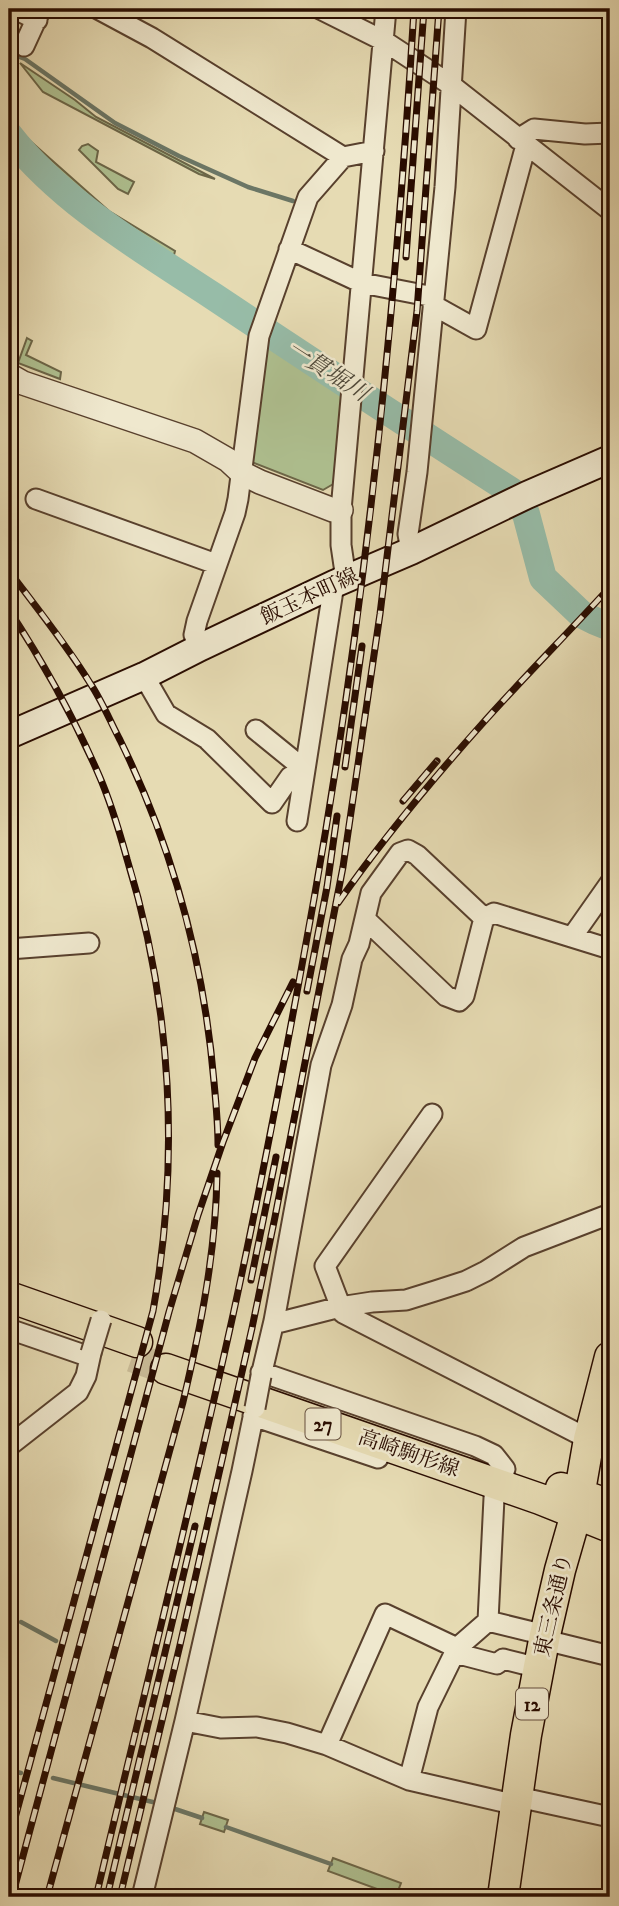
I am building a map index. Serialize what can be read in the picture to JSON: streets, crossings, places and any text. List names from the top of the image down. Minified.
{"streets":{"main road":["飯玉本町線","27","高崎駒形線","東三条通り","12"]},"crossings":[["高崎駒形線","東三条通り"]],"water":["一貫堀川"]}
